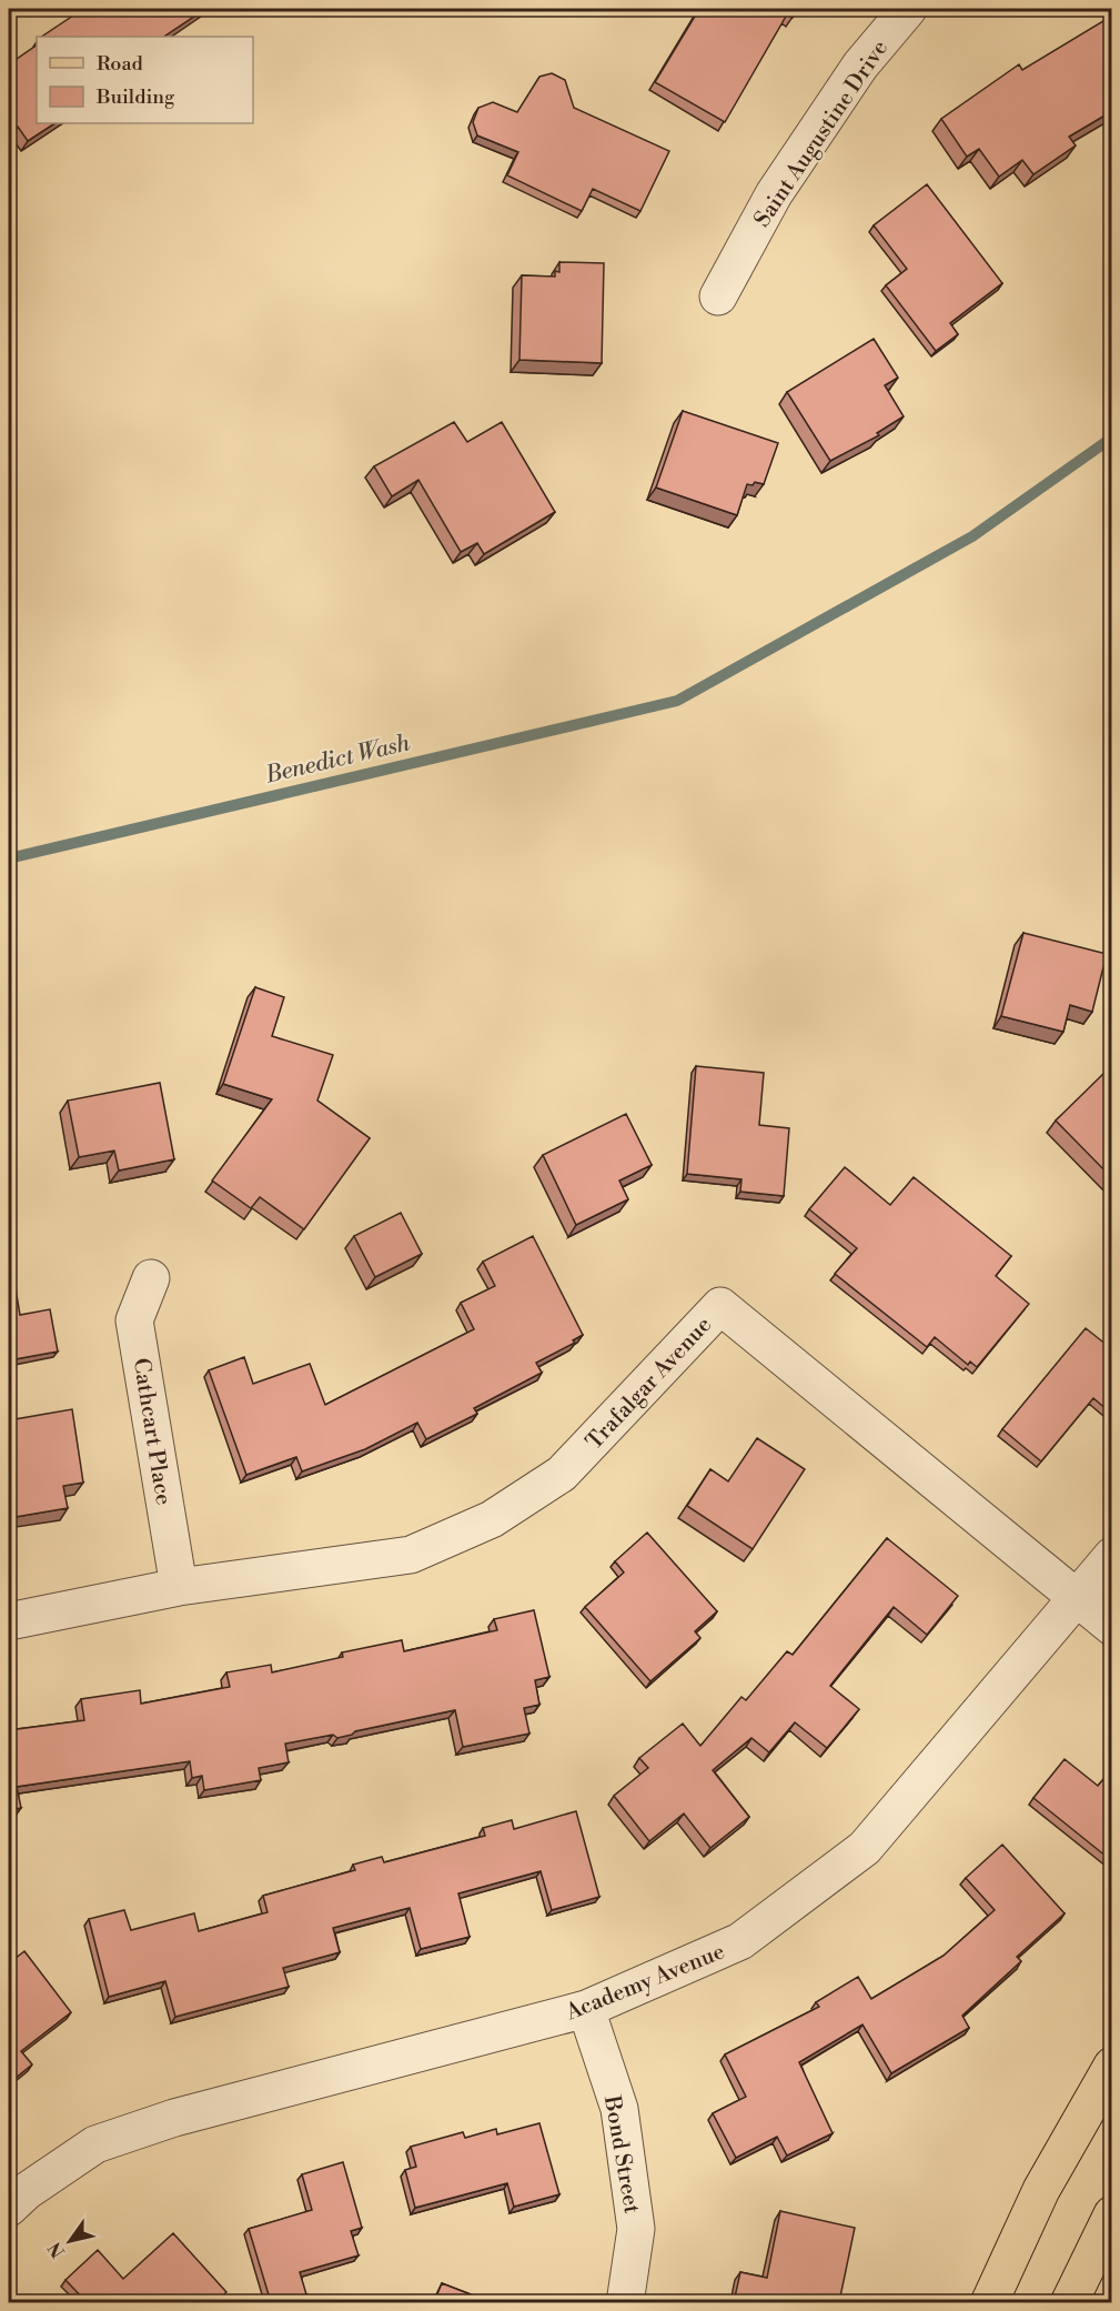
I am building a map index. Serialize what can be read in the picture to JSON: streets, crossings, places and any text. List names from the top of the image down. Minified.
{"streets":{"street":["Saint Augustine Drive","Trafalgar Avenue","Cathcart Place","Academy Avenue","Bond Street"]},"crossings":[["Trafalgar Avenue","Cathcart Place"],["Trafalgar Avenue","Academy Avenue"],["Academy Avenue","Bond Street"]],"water":["Benedict Wash"],"legend":["Road","Building"],"north":"bottom left"}
